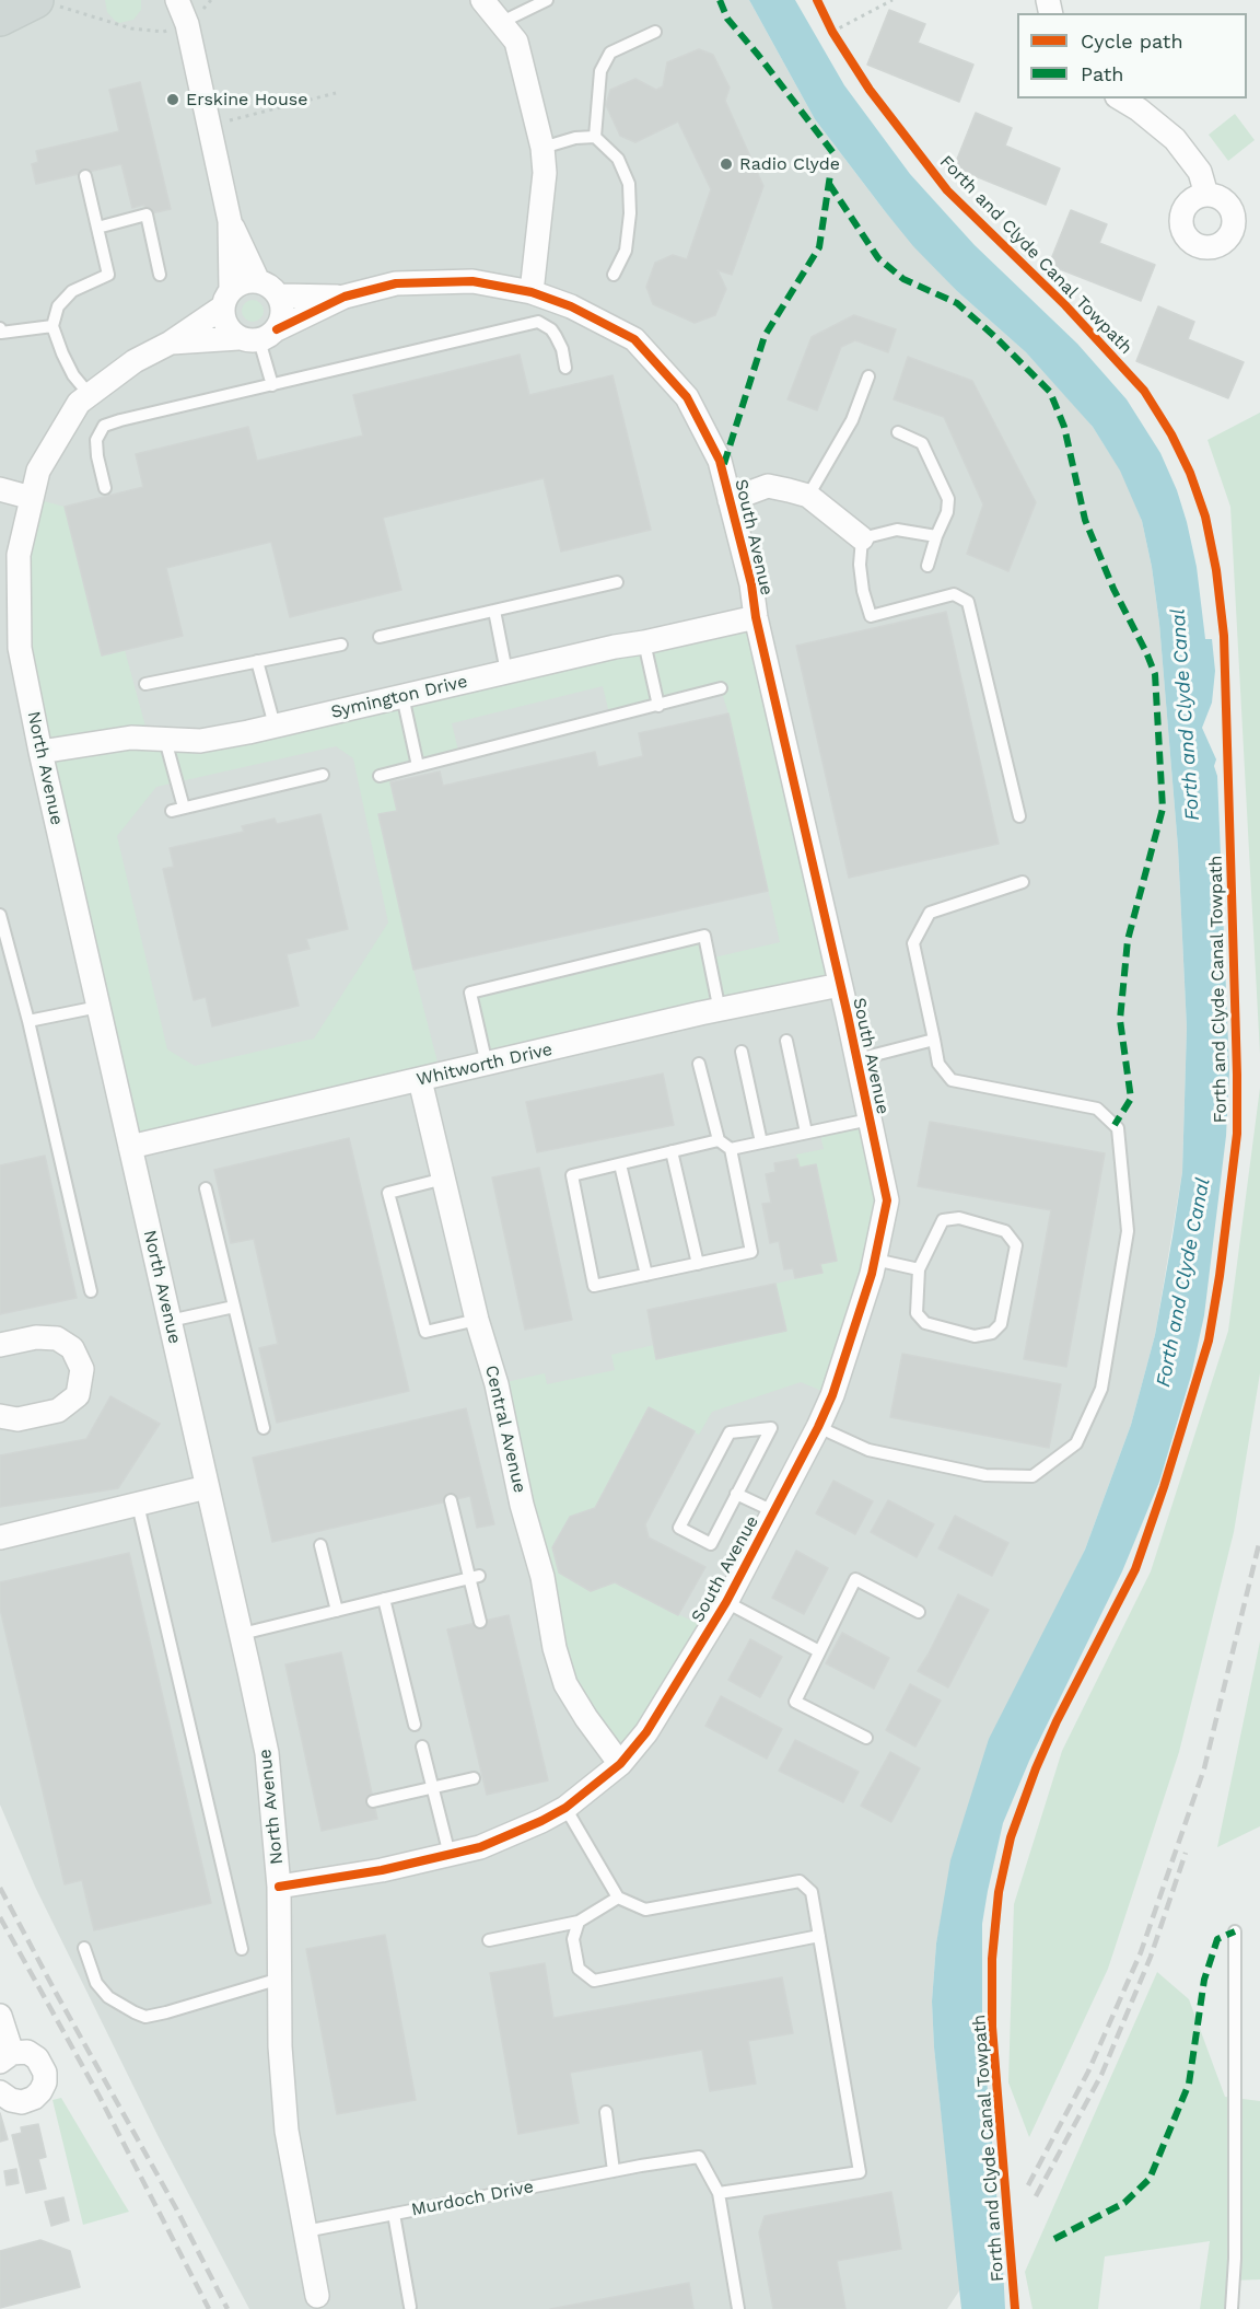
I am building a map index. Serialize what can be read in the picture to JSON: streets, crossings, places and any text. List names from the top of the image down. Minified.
{"streets":{"street":["South Avenue","Symington Drive","North Avenue","Whitworth Drive","Central Avenue"],"lane":["Murdoch Drive"],"cycle path":["Forth and Clyde Canal Towpath"]},"crossings":[["South Avenue","Symington Drive"],["South Avenue","North Avenue"],["South Avenue","Whitworth Drive"],["South Avenue","Central Avenue"],["Symington Drive","North Avenue"],["North Avenue","Whitworth Drive"],["North Avenue","Murdoch Drive"],["Whitworth Drive","Central Avenue"]],"water":["Forth and Clyde Canal"],"places":["Erskine House","Radio Clyde"],"legend":["Cycle path","Path"]}
